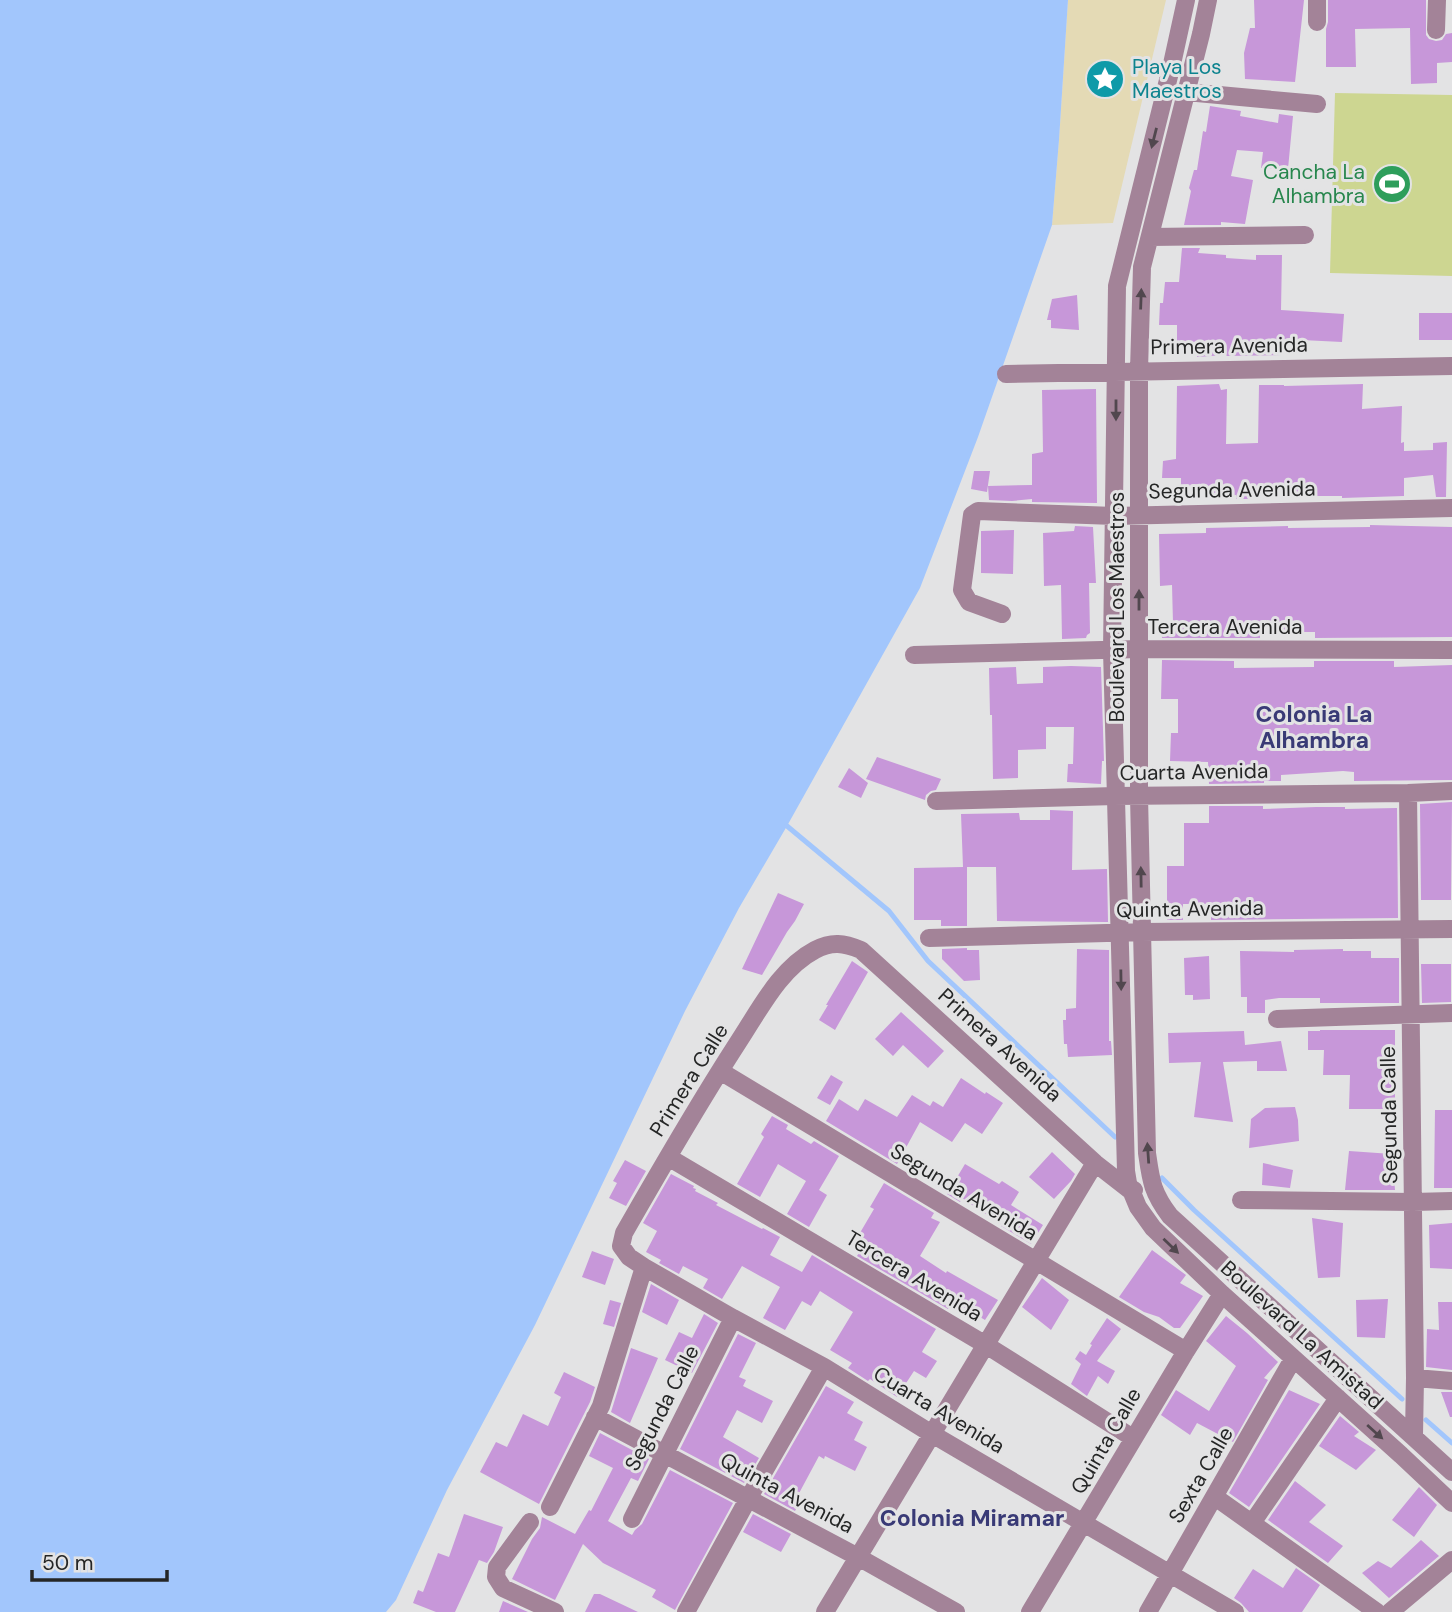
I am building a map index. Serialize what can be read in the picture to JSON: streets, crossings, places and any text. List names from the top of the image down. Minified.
{"streets":{"street":["Primera Avenida","Segunda Avenida","Boulevard Los Maestros","Tercera Avenida","Cuarta Avenida","Quinta Avenida","Primera Calle","Segunda Calle","Boulevard La Amistad","Quinta Calle","Sexta Calle"]},"crossings":[["Primera Avenida","Boulevard Los Maestros"],["Primera Avenida","Primera Calle"],["Primera Avenida","Boulevard La Amistad"],["Segunda Avenida","Boulevard Los Maestros"],["Segunda Avenida","Primera Calle"],["Segunda Avenida","Quinta Calle"],["Boulevard Los Maestros","Tercera Avenida"],["Boulevard Los Maestros","Cuarta Avenida"],["Boulevard Los Maestros","Quinta Avenida"],["Boulevard Los Maestros","Boulevard La Amistad"],["Tercera Avenida","Primera Calle"],["Tercera Avenida","Quinta Calle"],["Cuarta Avenida","Primera Calle"],["Cuarta Avenida","Segunda Calle"],["Cuarta Avenida","Quinta Calle"],["Cuarta Avenida","Sexta Calle"],["Quinta Avenida","Segunda Calle"],["Segunda Calle","Boulevard La Amistad"],["Boulevard La Amistad","Quinta Calle"],["Boulevard La Amistad","Sexta Calle"]],"districts":["Colonia La Alhambra","Colonia Miramar"],"places":{"place":["Playa Los Maestros"],"sports":["Cancha La Alhambra"]},"scale_bar":"50 m"}
